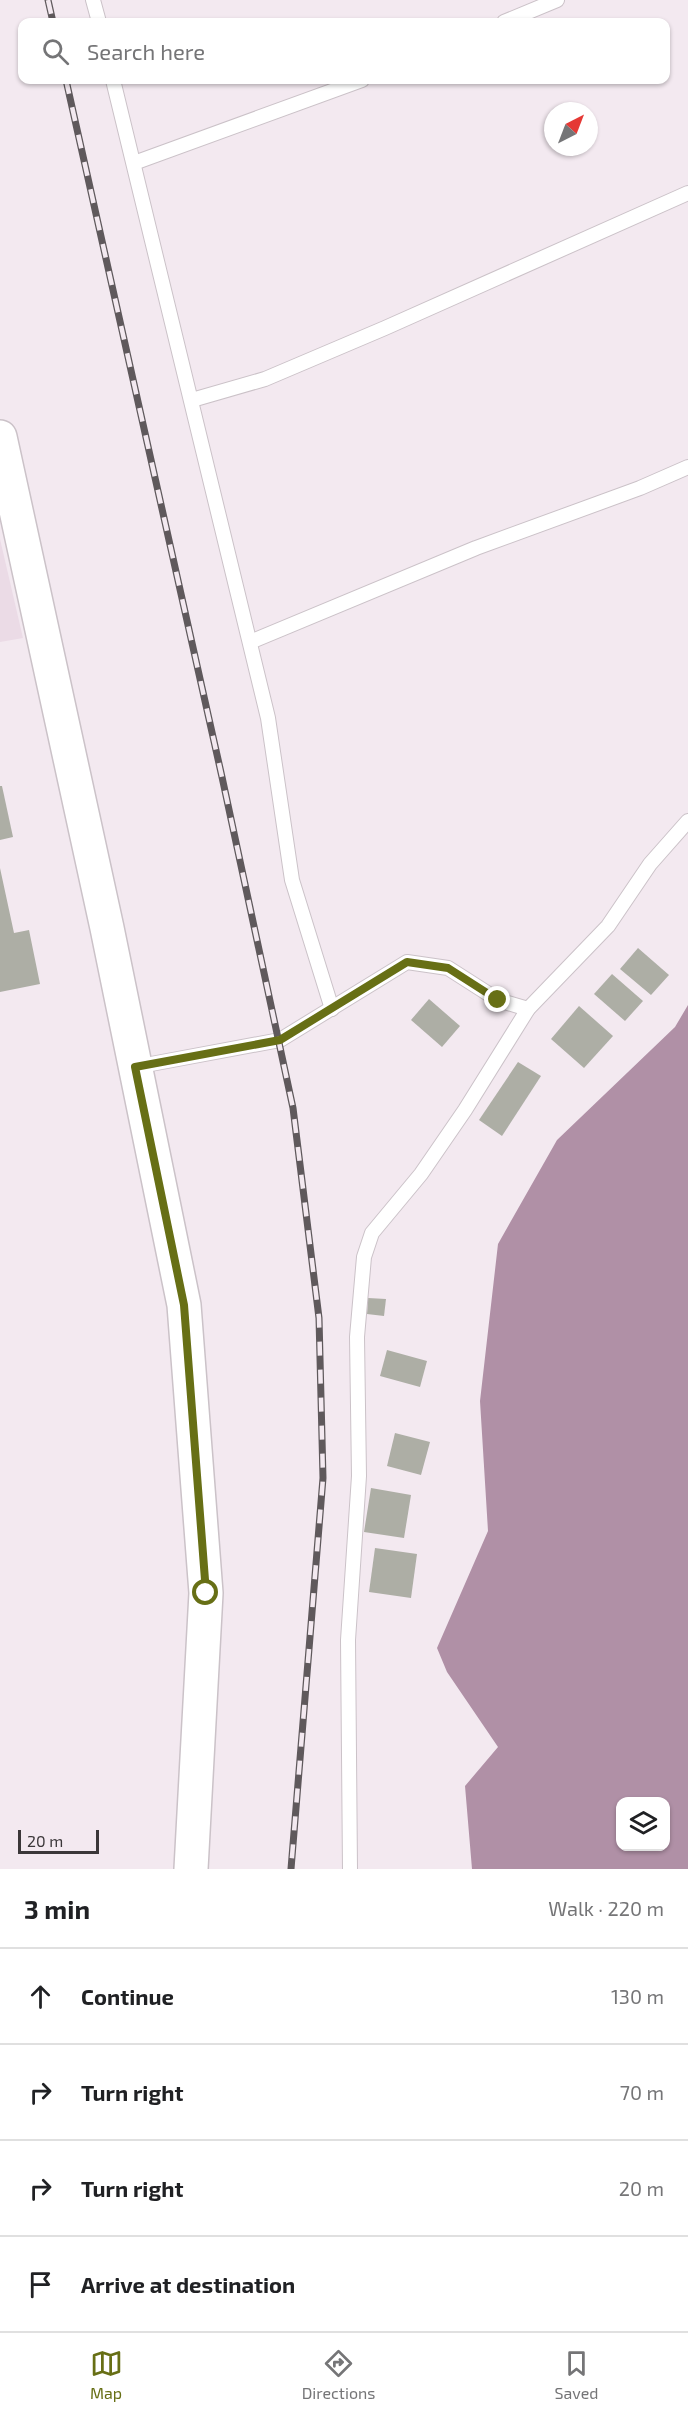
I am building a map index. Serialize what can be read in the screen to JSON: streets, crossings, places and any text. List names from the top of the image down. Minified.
{"scale_bar":"20 m","north":"top right","page":{"search":"Search here","scale":"20 m","heading":["3 min","Walk · 220 m"],"list":[["Continue","130 m"],["Turn right","70 m"],["Turn right","20 m"],"Arrive at destination"],"nav":["Map","Directions","Saved"]}}
